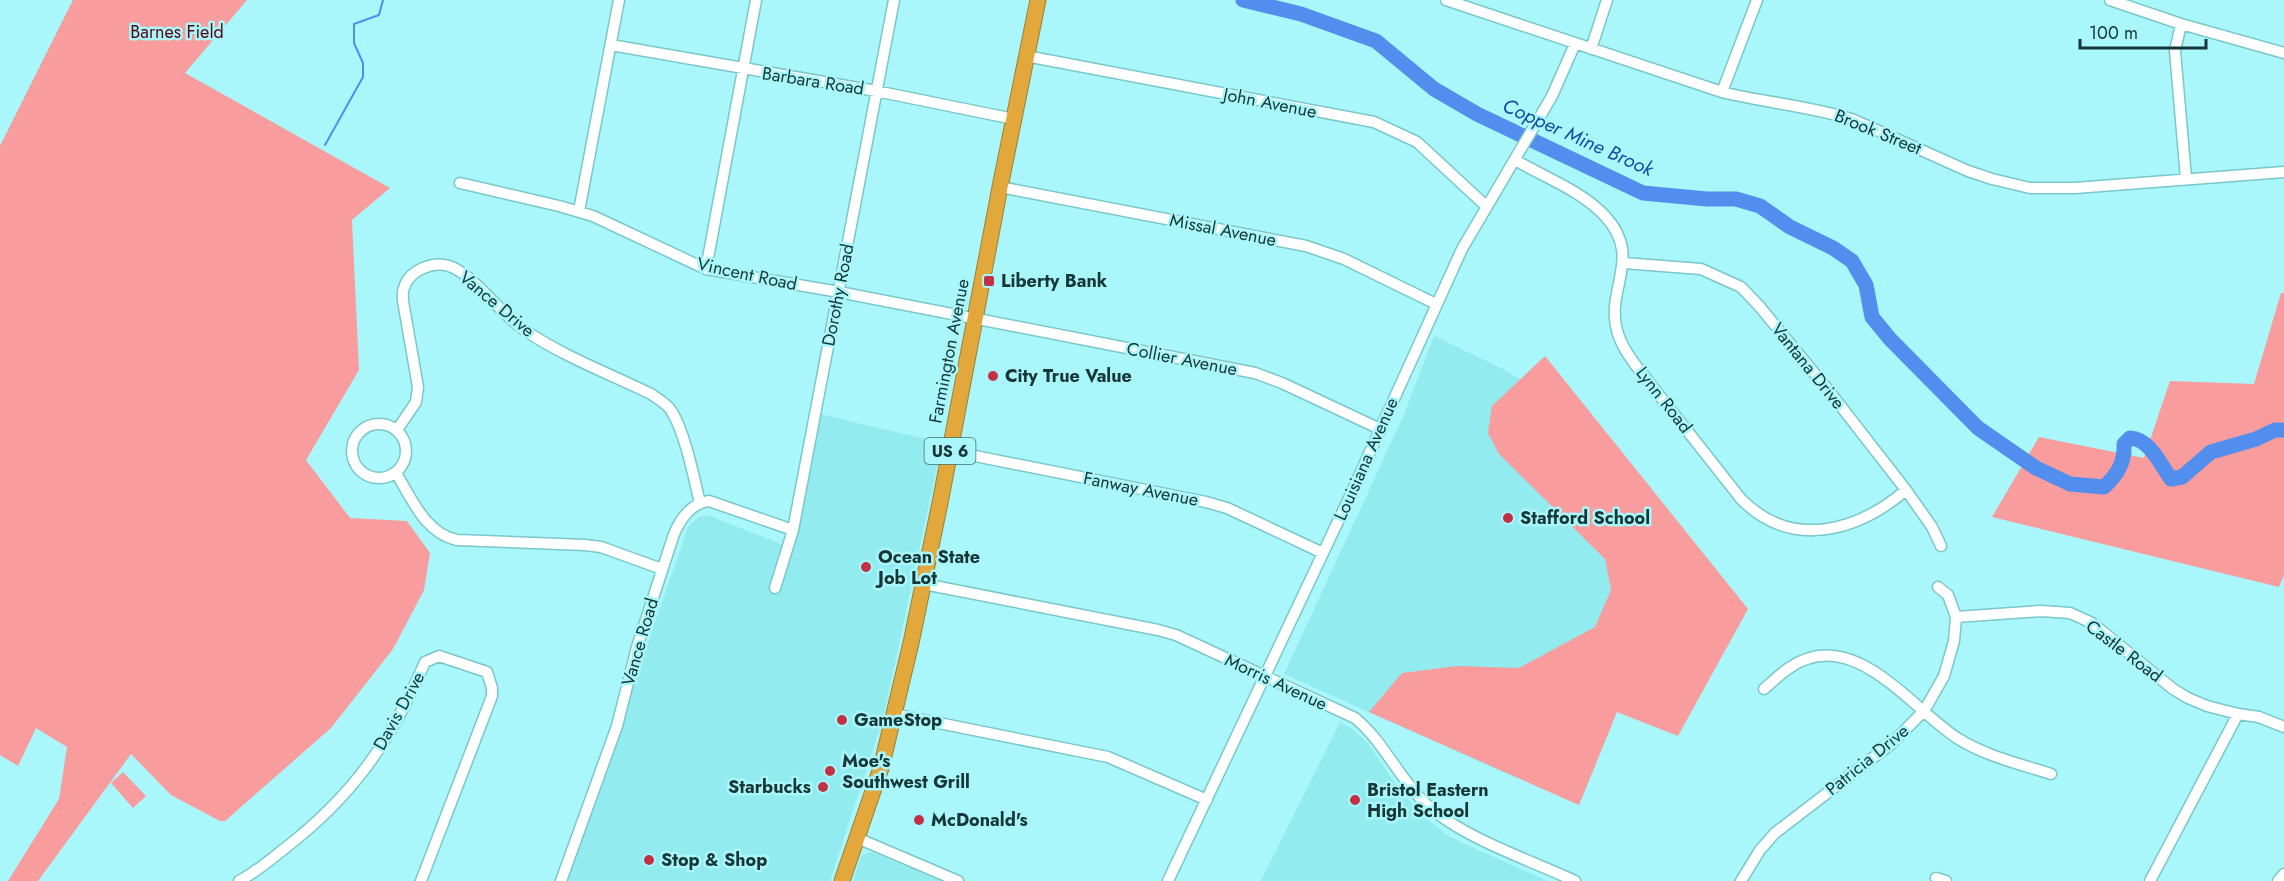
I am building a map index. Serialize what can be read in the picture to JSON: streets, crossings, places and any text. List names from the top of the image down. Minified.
{"streets":{"highway":["Farmington Avenue","US 6"],"street":["Barbara Road","John Avenue","Brook Street","Missal Avenue","Vincent Road","Dorothy Road","Vance Drive","Collier Avenue","Vantana Drive","Lynn Road","Louisiana Avenue","Fanway Avenue","Vance Road","Castle Road","Morris Avenue","Davis Drive","Patricia Drive"]},"crossings":[["Barbara Road","Dorothy Road"],["Barbara Road","Farmington Avenue"],["John Avenue","Farmington Avenue"],["John Avenue","Louisiana Avenue"],["Brook Street","Louisiana Avenue"],["Missal Avenue","Farmington Avenue"],["Missal Avenue","Louisiana Avenue"],["Vincent Road","Dorothy Road"],["Vincent Road","Farmington Avenue"],["Vincent Road","Collier Avenue"],["Vance Drive","Vance Road"],["Farmington Avenue","Collier Avenue"],["Farmington Avenue","Fanway Avenue"],["Farmington Avenue","Morris Avenue"],["Collier Avenue","Louisiana Avenue"],["Vantana Drive","Lynn Road"],["Lynn Road","Louisiana Avenue"],["Louisiana Avenue","Fanway Avenue"],["Louisiana Avenue","Morris Avenue"],["Castle Road","Patricia Drive"]],"water":["Copper Mine Brook"],"parks":["Barnes Field"],"places":{"transit":["Liberty Bank"],"other":["City True Value","Stafford School","Ocean State Job Lot","GameStop","Moe's Southwest Grill","Starbucks","Bristol Eastern High School","McDonald's","Stop & Shop"]},"scale_bar":"100 m"}
